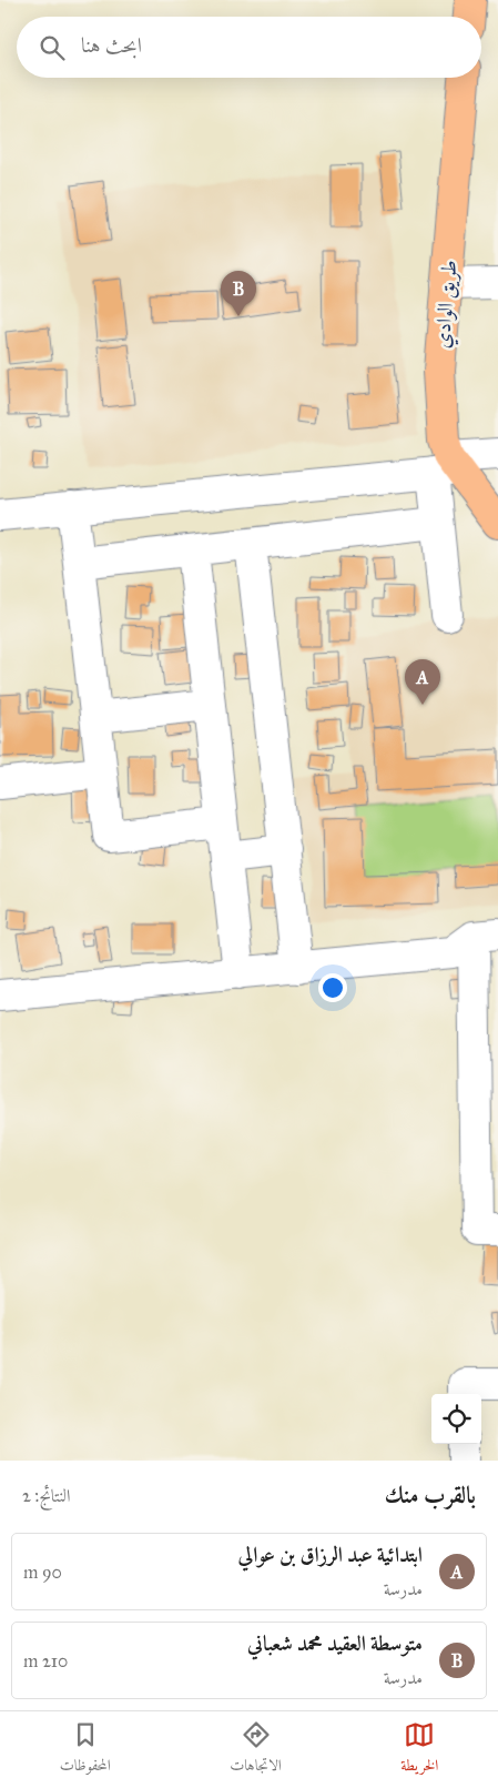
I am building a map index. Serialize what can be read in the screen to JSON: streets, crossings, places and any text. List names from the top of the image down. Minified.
{"streets":{"main road":["طريق الوادي"]},"page":{"search":"ابحث هنا","pins":["B","A"],"heading":["بالقرب منك","النتائج: 2"],"list":[{"mark":"A","name":"ابتدائية عبد الرزاق بن عوالي","note":"مدرسة","value":"90 m"},{"mark":"B","name":"متوسطة العقيد محمد شعباني","note":"مدرسة","value":"210 m"}],"nav":["الخريطة","الاتجاهات","المحفوظات"]}}
